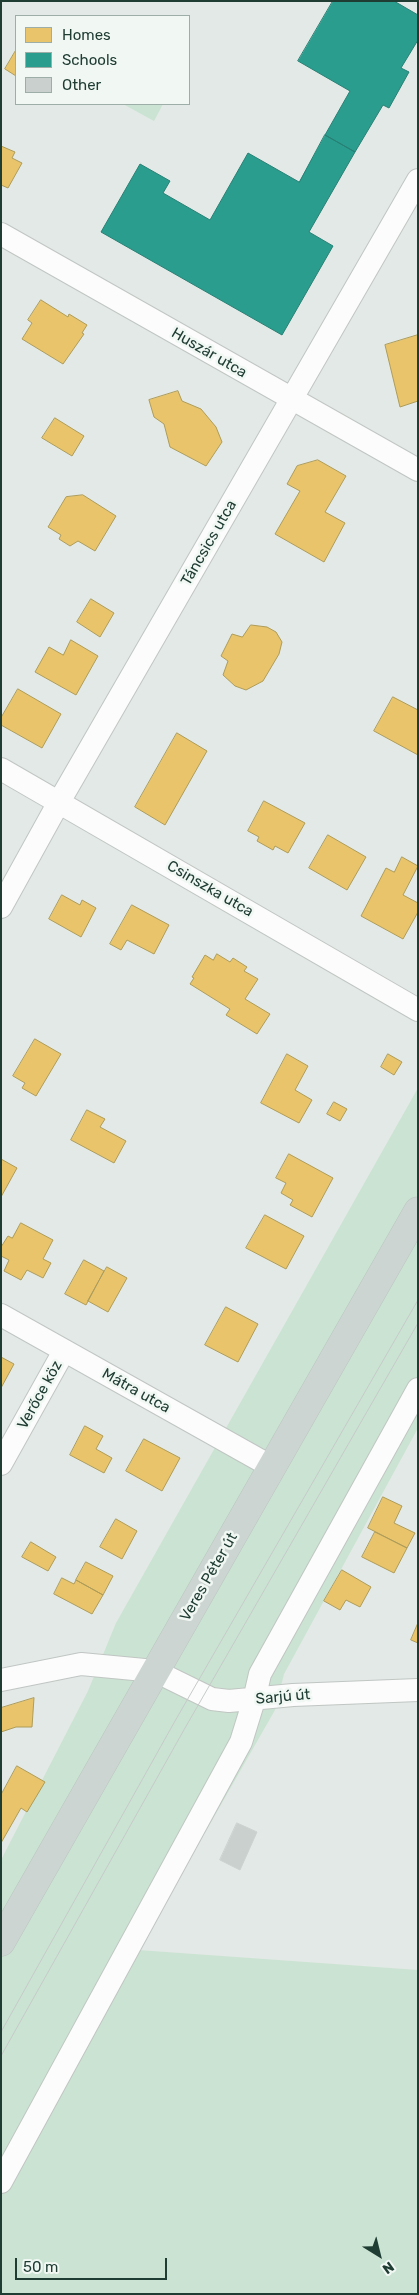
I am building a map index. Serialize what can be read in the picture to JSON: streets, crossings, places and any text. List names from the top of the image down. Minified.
{"streets":{"main road":["Veres Péter út"],"street":["Huszár utca","Táncsics utca","Csinszka utca","Mátra utca","Verőce köz","Sarjú út"]},"crossings":[["Huszár utca","Táncsics utca"],["Táncsics utca","Csinszka utca"],["Mátra utca","Verőce köz"],["Mátra utca","Veres Péter út"],["Veres Péter út","Sarjú út"]],"legend":["Homes","Schools","Other"],"scale_bar":"50 m","north":"bottom right"}
